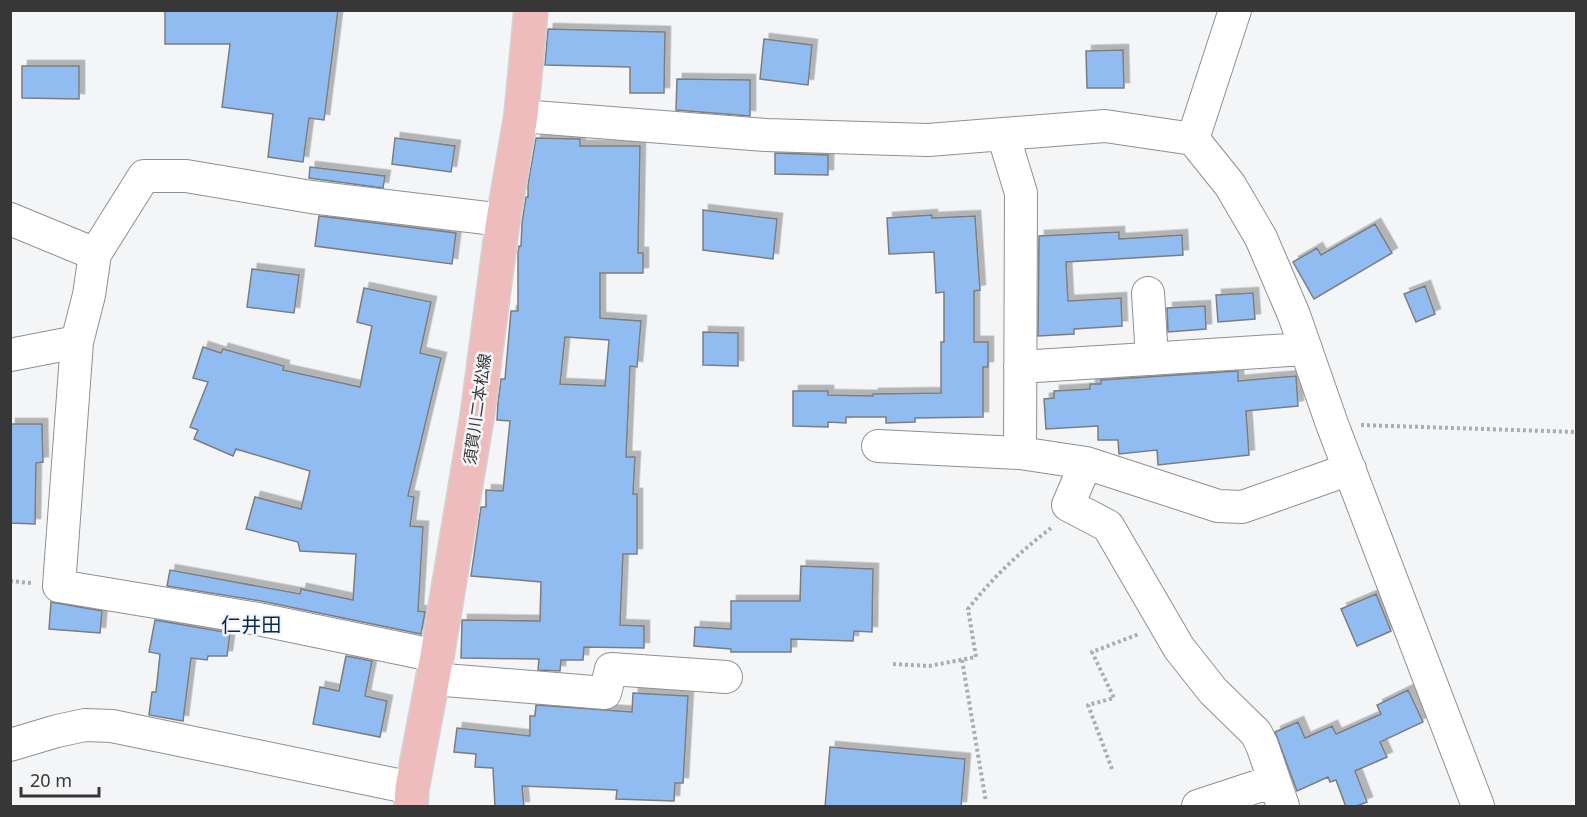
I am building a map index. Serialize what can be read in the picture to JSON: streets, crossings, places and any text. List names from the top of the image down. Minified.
{"streets":{"main road":["須賀川二本松線"]},"districts":["仁井田"],"scale_bar":"20 m"}
